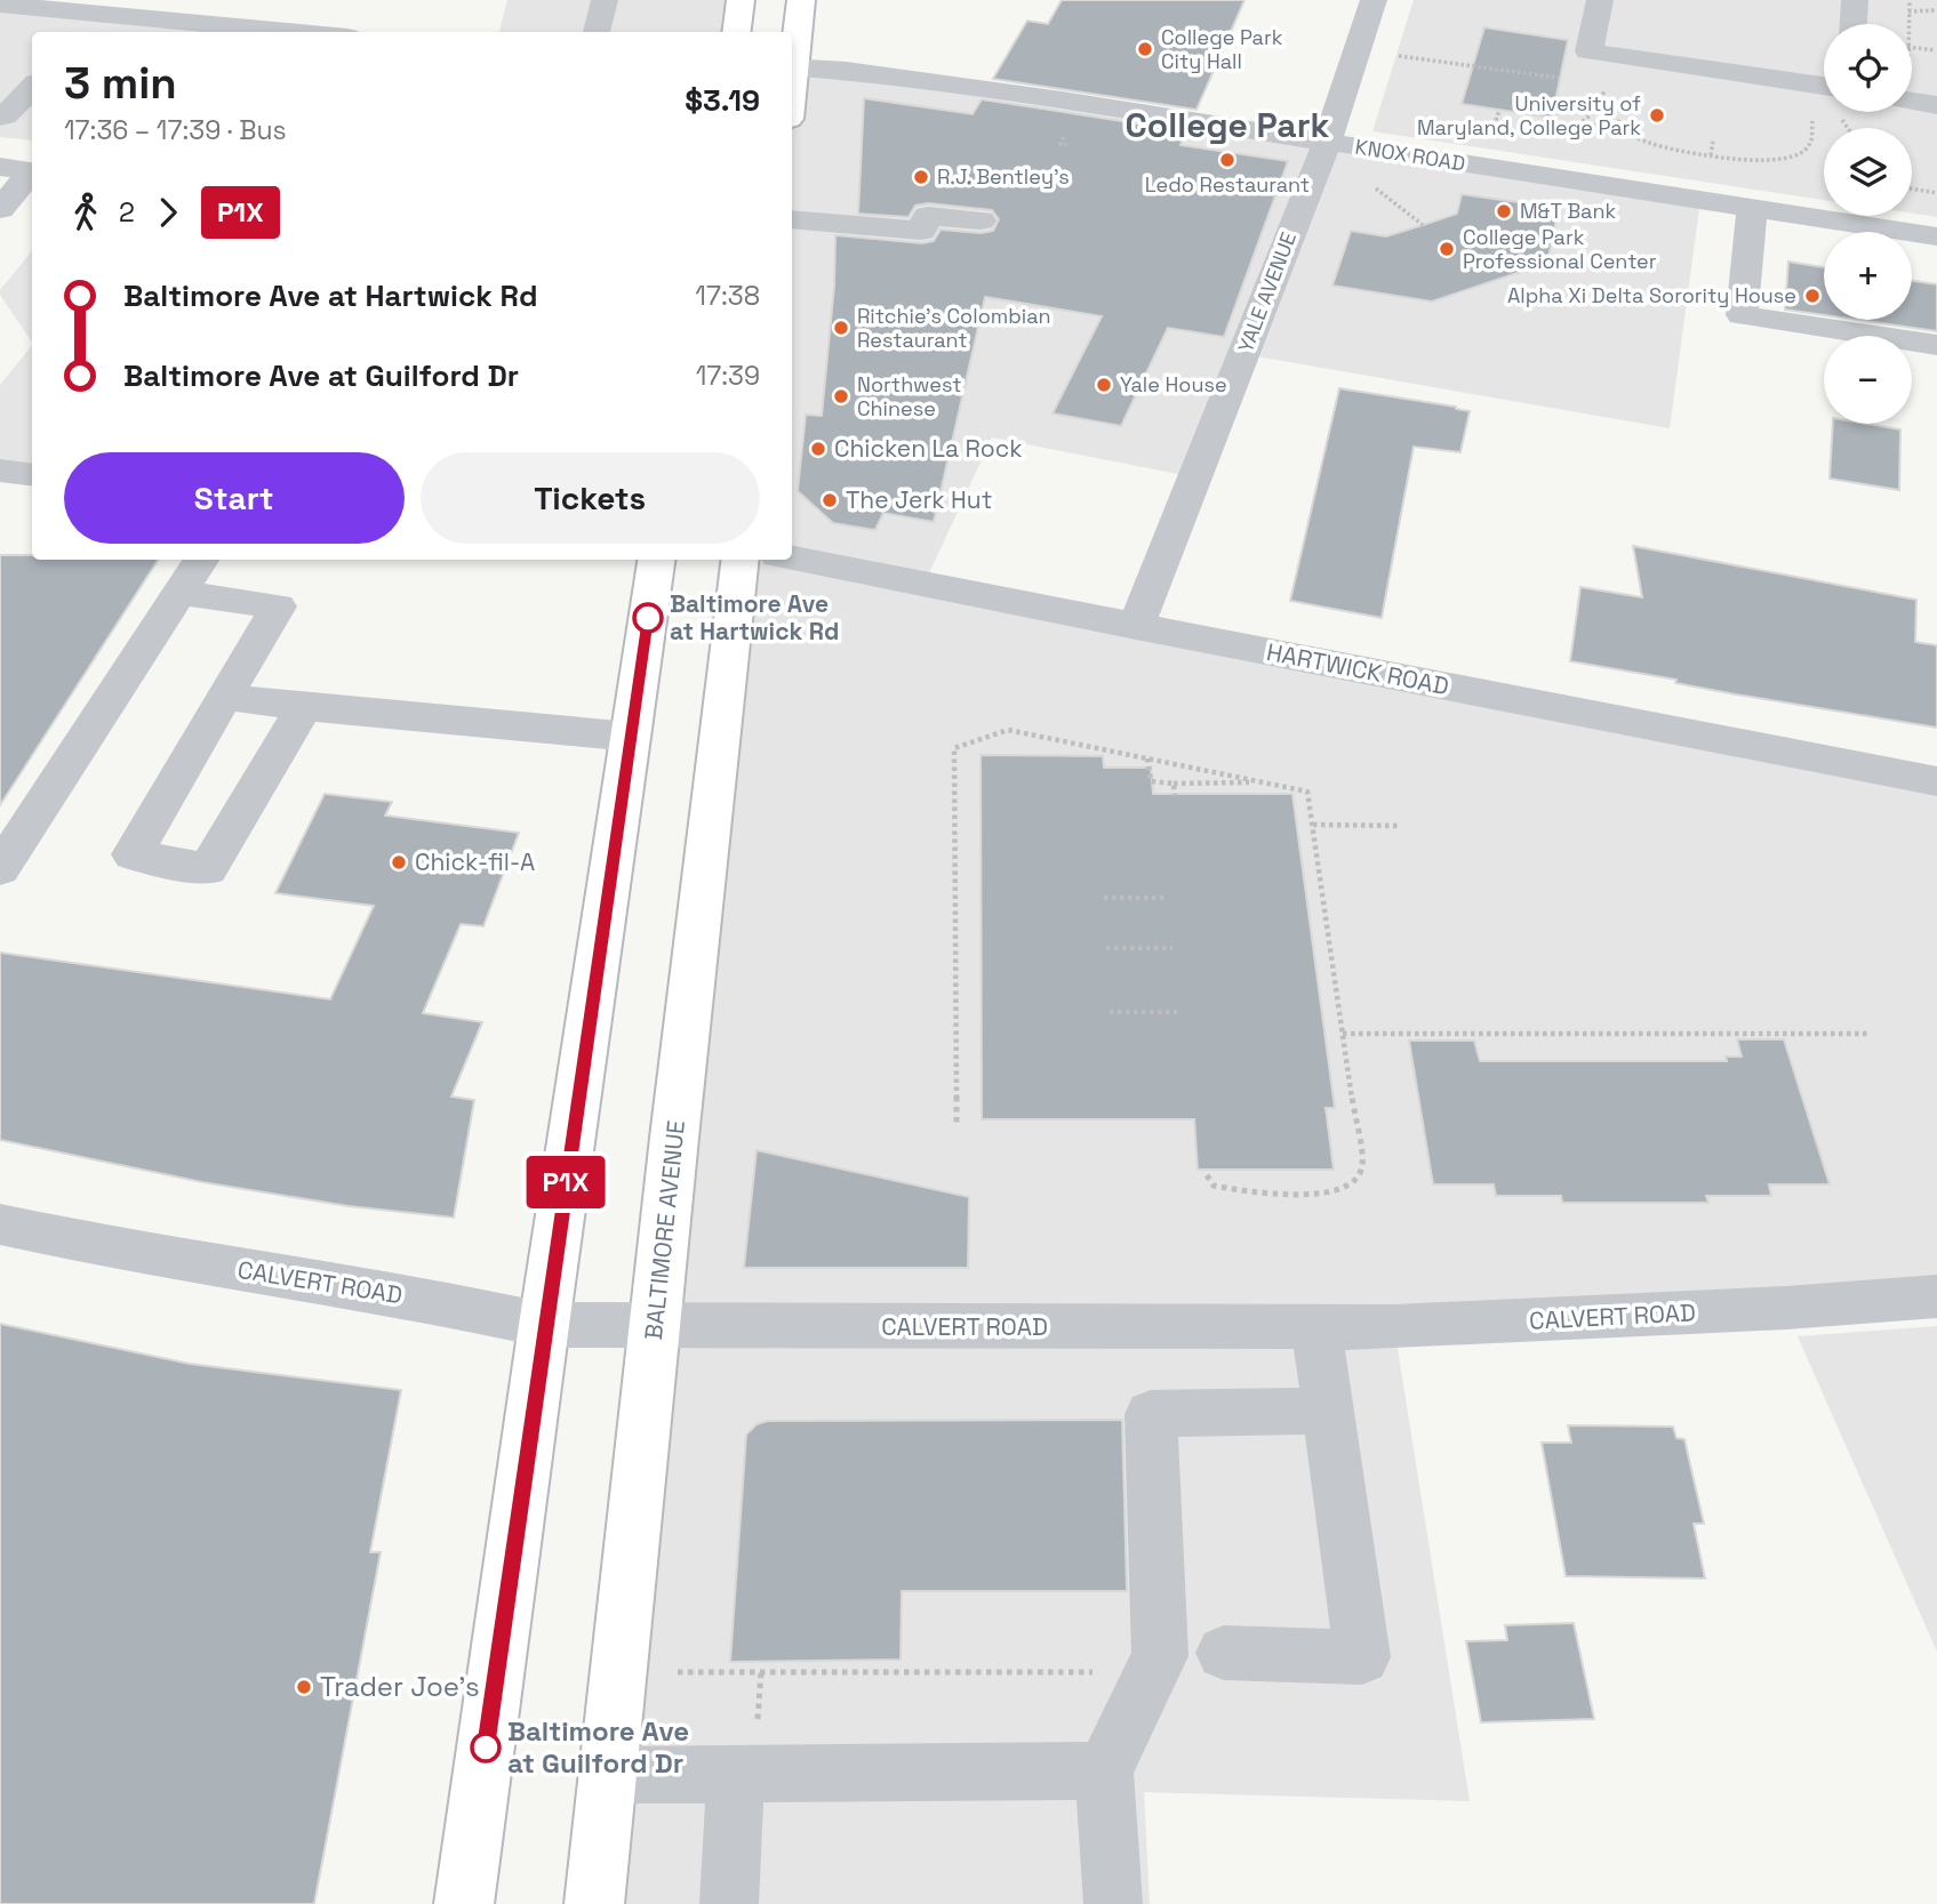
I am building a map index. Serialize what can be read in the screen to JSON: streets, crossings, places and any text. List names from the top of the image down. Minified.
{"streets":{"main road":["BALTIMORE AVENUE"],"street":["KNOX ROAD","YALE AVENUE","HARTWICK ROAD","CALVERT ROAD"]},"crossings":[["KNOX ROAD","YALE AVENUE"],["YALE AVENUE","HARTWICK ROAD"],["BALTIMORE AVENUE","CALVERT ROAD"]],"districts":["College Park"],"places":["College Park City Hall","University of Maryland, College Park","Ledo Restaurant","R.J. Bentley's","M&T Bank","College Park Professional Center","Alpha Xi Delta Sorority House","Ritchie's Colombian Restaurant","Yale House","Northwest Chinese","Chicken La Rock","The Jerk Hut","Baltimore Ave at Hartwick Rd","Chick-fil-A","Trader Joe's","Baltimore Ave at Guilford Dr"],"lines":["bus line P1X"],"page":{"on_map":"P1X","map_buttons":["+","−"],"heading":["3 min","17:36 – 17:39 · Bus","$3.19"],"legs":["2","P1X"],"list":[{"name":"Baltimore Ave at Hartwick Rd","value":"17:38"},{"name":"Baltimore Ave at Guilford Dr","value":"17:39"}],"buttons":["Start","Tickets"]}}
